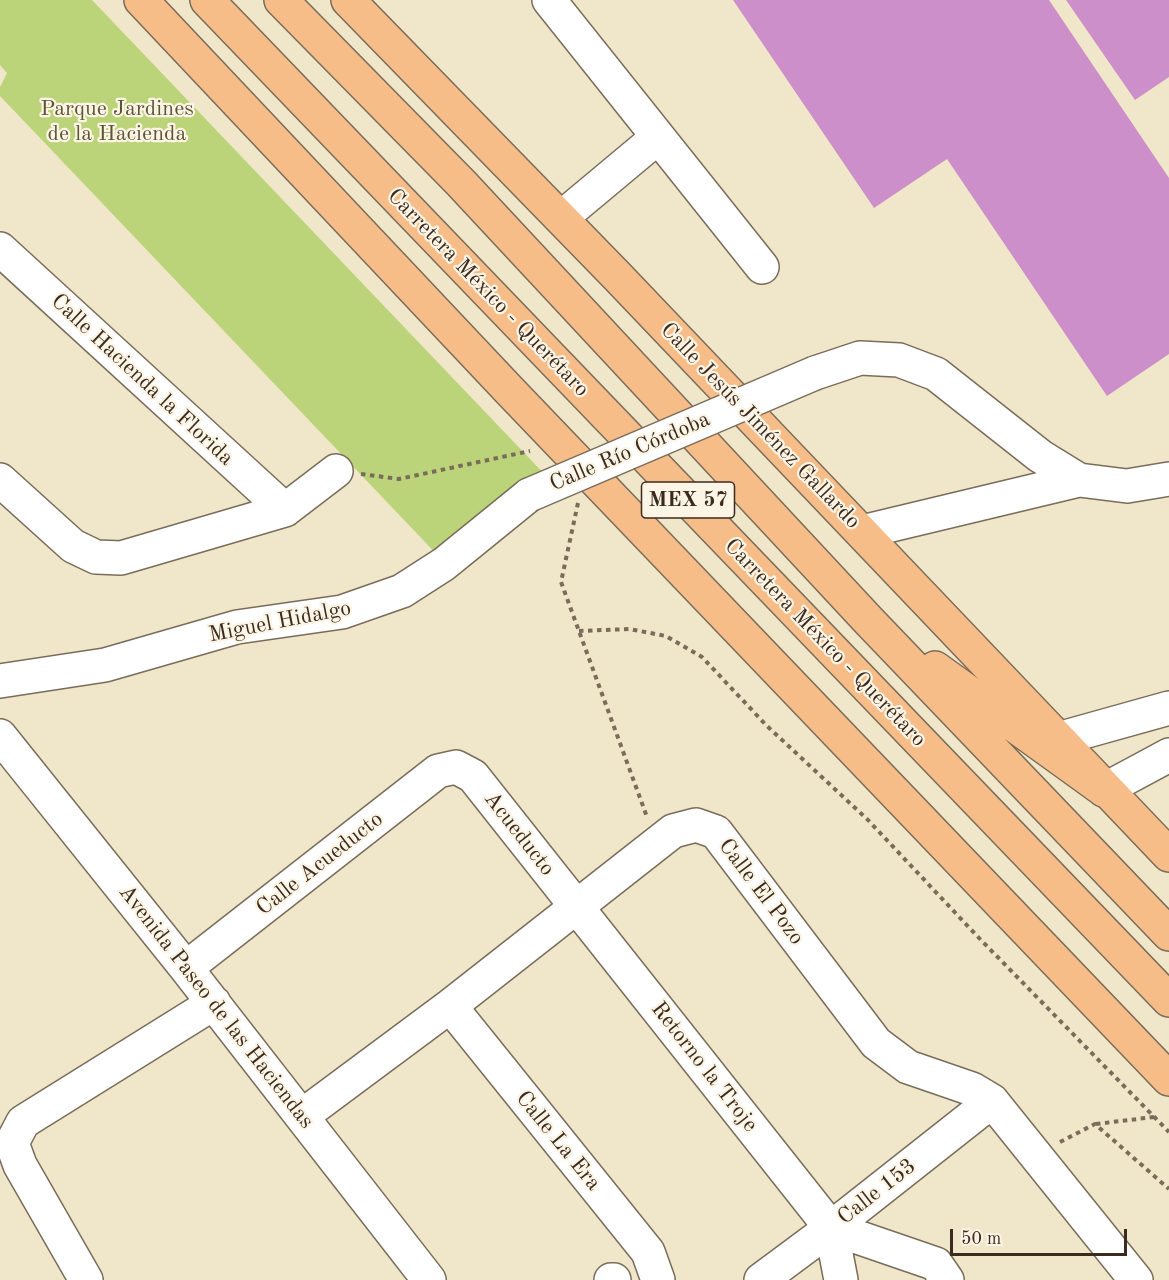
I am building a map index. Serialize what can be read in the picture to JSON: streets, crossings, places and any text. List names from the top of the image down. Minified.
{"streets":{"main road":["Carretera México - Querétaro","Calle Jesús Jiménez Gallardo","MEX 57"],"street":["Calle Hacienda la Florida","Calle Río Córdoba","Miguel Hidalgo","Acueducto","Calle Acueducto","Calle El Pozo","Avenida Paseo de las Haciendas","Retorno la Troje","Calle La Era","Calle 153"]},"crossings":[["Calle Jesús Jiménez Gallardo","Calle Río Córdoba"],["Calle Río Córdoba","Miguel Hidalgo"],["Acueducto","Calle Acueducto"],["Acueducto","Calle El Pozo"],["Acueducto","Retorno la Troje"],["Calle Acueducto","Avenida Paseo de las Haciendas"],["Calle El Pozo","Avenida Paseo de las Haciendas"],["Calle El Pozo","Retorno la Troje"],["Calle El Pozo","Calle La Era"],["Calle El Pozo","Calle 153"],["Retorno la Troje","Calle 153"]],"parks":["Parque Jardines de la Hacienda"],"scale_bar":"50 m"}
